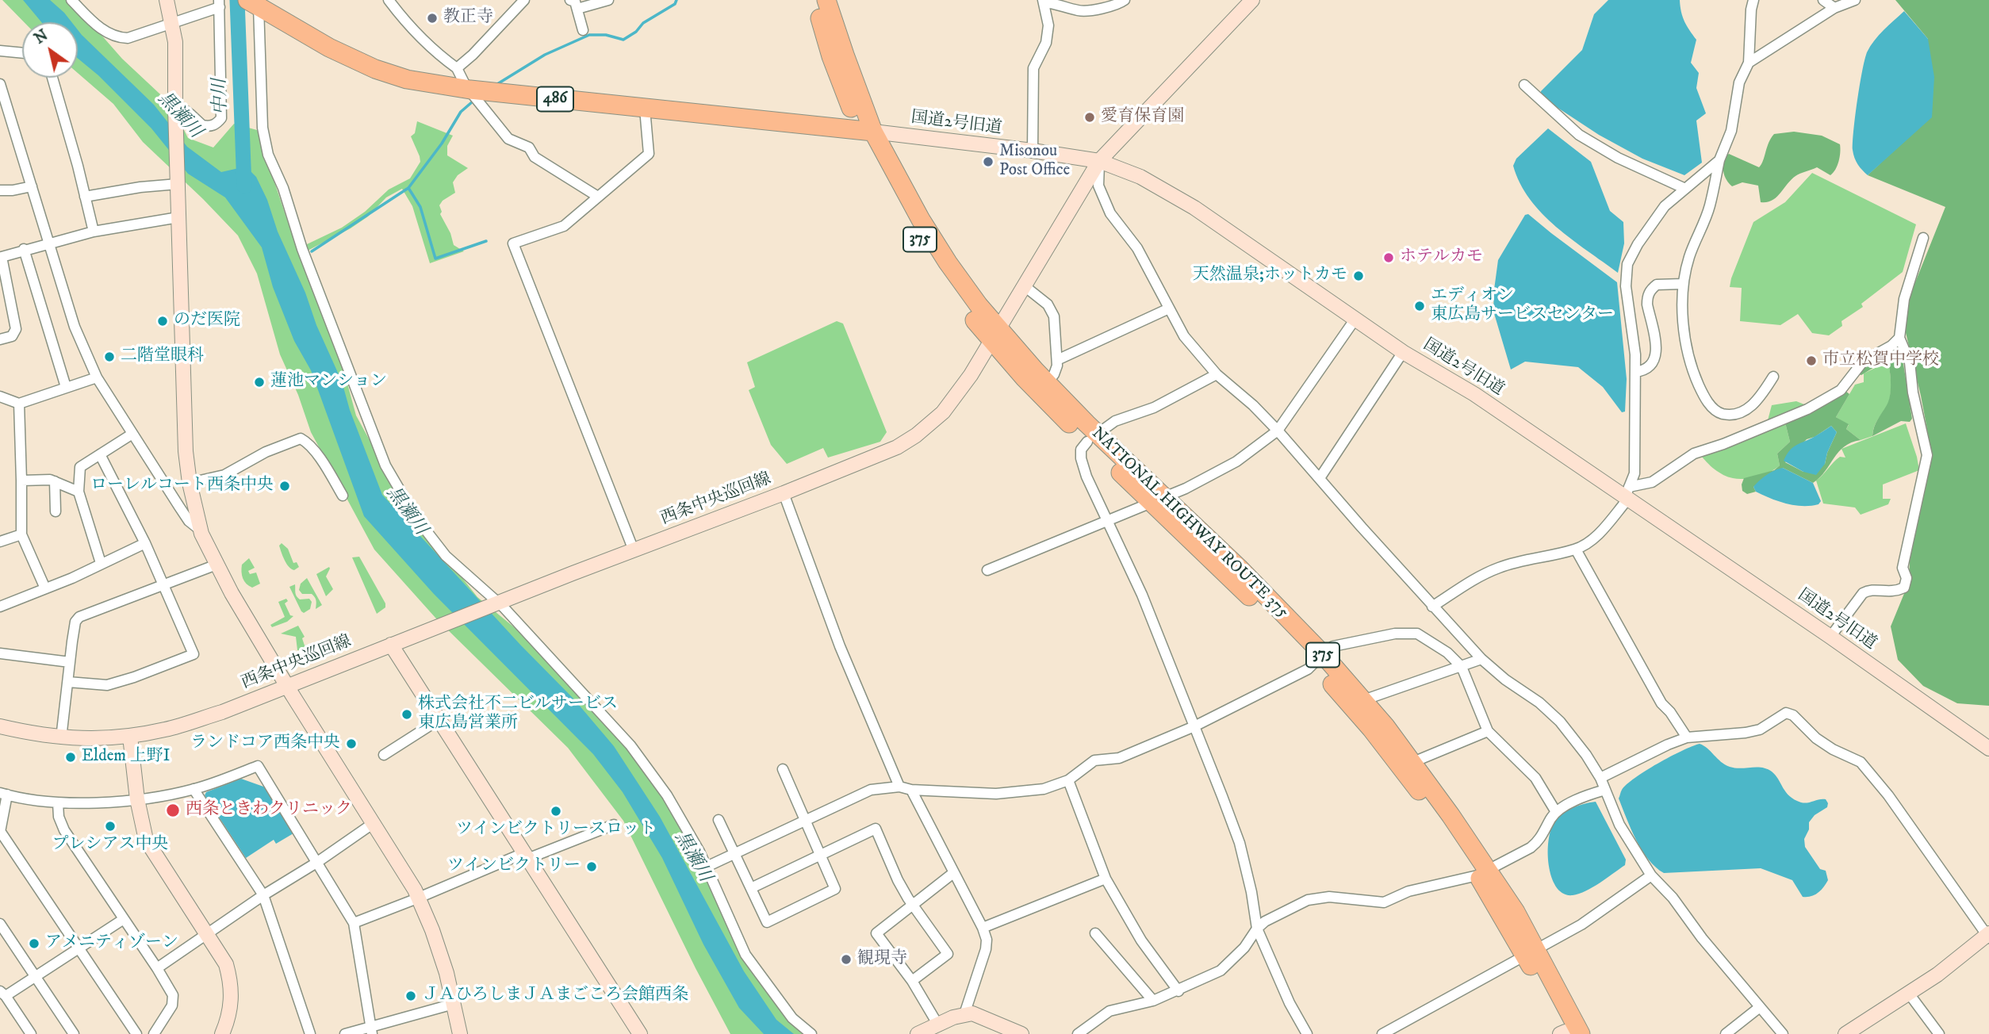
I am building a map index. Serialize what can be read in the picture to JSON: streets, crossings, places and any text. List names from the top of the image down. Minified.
{"streets":{"highway":["486","375","NATIONAL HIGHWAY ROUTE 375"],"street":["国道2号旧道","西条中央巡回線"]},"crossings":[["486","国道2号旧道"],["486","NATIONAL HIGHWAY ROUTE 375"],["国道2号旧道","西条中央巡回線"],["国道2号旧道","NATIONAL HIGHWAY ROUTE 375"],["西条中央巡回線","NATIONAL HIGHWAY ROUTE 375"]],"water":["中川","黒瀬川"],"places":["教正寺","愛育保育園","Misonou Post Office","ホテルカモ","天然温泉;ホットカモ","エディオン 東広島サービスセンター","のだ医院","二階堂眼科","市立松賀中学校","蓮池マンション","ローレルコート西条中央","株式会社不二ビルサービス 東広島営業所","ランドコア西条中央","Eldem 上野I","西条ときわクリニック","ツインビクトリースロット","プレシアス中央","ツインビクトリー","アメニティゾーン","観現寺","ＪＡひろしまＪＡまごころ会館西条"],"north":"top left"}
